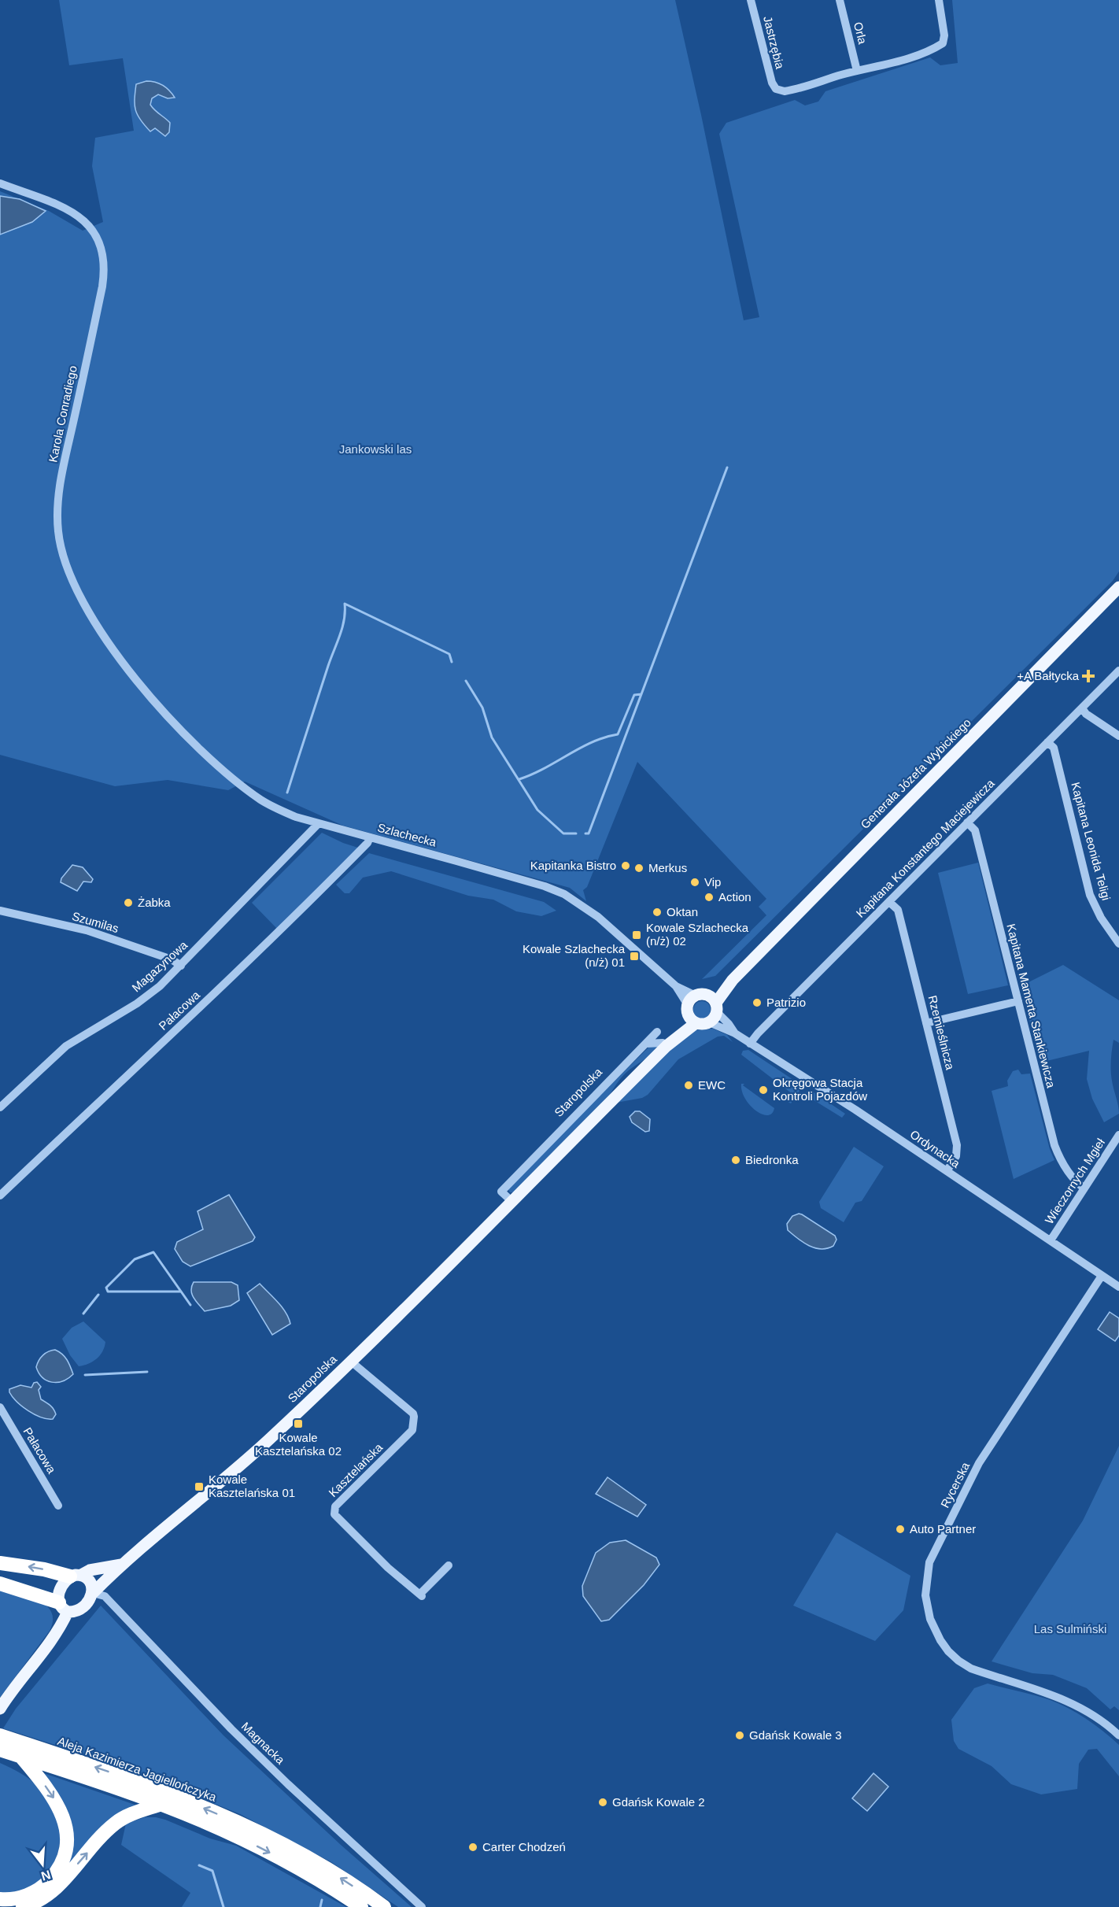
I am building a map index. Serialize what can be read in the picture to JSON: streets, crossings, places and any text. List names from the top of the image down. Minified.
{"streets":{"highway":["Aleja Kazimierza Jagiellończyka"],"main road":["Generała Józefa Wybickiego","Staropolska"],"street":["Orla","Jastrzębia","Karola Conradiego","Szlachecka","Kapitana Leonida Teligi","Kapitana Konstantego Maciejewicza","Szumilas","Magazynowa","Kapitana Mamerta Stankiewicza","Pałacowa","Rzemieślnicza","Ordynacka","Wieczornych Mgieł","Kasztelańska","Rycerska","Magnacka"]},"crossings":[["Orla","Jastrzębia"],["Karola Conradiego","Szlachecka"],["Generała Józefa Wybickiego","Szlachecka"],["Generała Józefa Wybickiego","Staropolska"],["Generała Józefa Wybickiego","Ordynacka"],["Szlachecka","Magazynowa"],["Szlachecka","Pałacowa"],["Szlachecka","Staropolska"],["Szlachecka","Ordynacka"],["Kapitana Leonida Teligi","Kapitana Konstantego Maciejewicza"],["Kapitana Konstantego Maciejewicza","Kapitana Mamerta Stankiewicza"],["Kapitana Konstantego Maciejewicza","Rzemieślnicza"],["Kapitana Konstantego Maciejewicza","Ordynacka"],["Szumilas","Magazynowa"],["Kapitana Mamerta Stankiewicza","Wieczornych Mgieł"],["Rzemieślnicza","Ordynacka"],["Staropolska","Ordynacka"],["Staropolska","Kasztelańska"],["Staropolska","Magnacka"],["Ordynacka","Wieczornych Mgieł"],["Ordynacka","Rycerska"]],"parks":["Jankowski las","Las Sulmiński"],"places":{"health":["+A Bałtycka"],"other":["Kapitanka Bistro","Merkus","Vip","Action","Żabka","Oktan","Patrizio","EWC","Okręgowa Stacja Kontroli Pojazdów","Biedronka","Auto Partner","Gdańsk Kowale 3","Gdańsk Kowale 2","Carter Chodzeń"],"transit":["Kowale Szlachecka (n/ż) 02","Kowale Szlachecka (n/ż) 01","Kowale Kasztelańska 02","Kowale Kasztelańska 01"]},"north":"bottom"}
